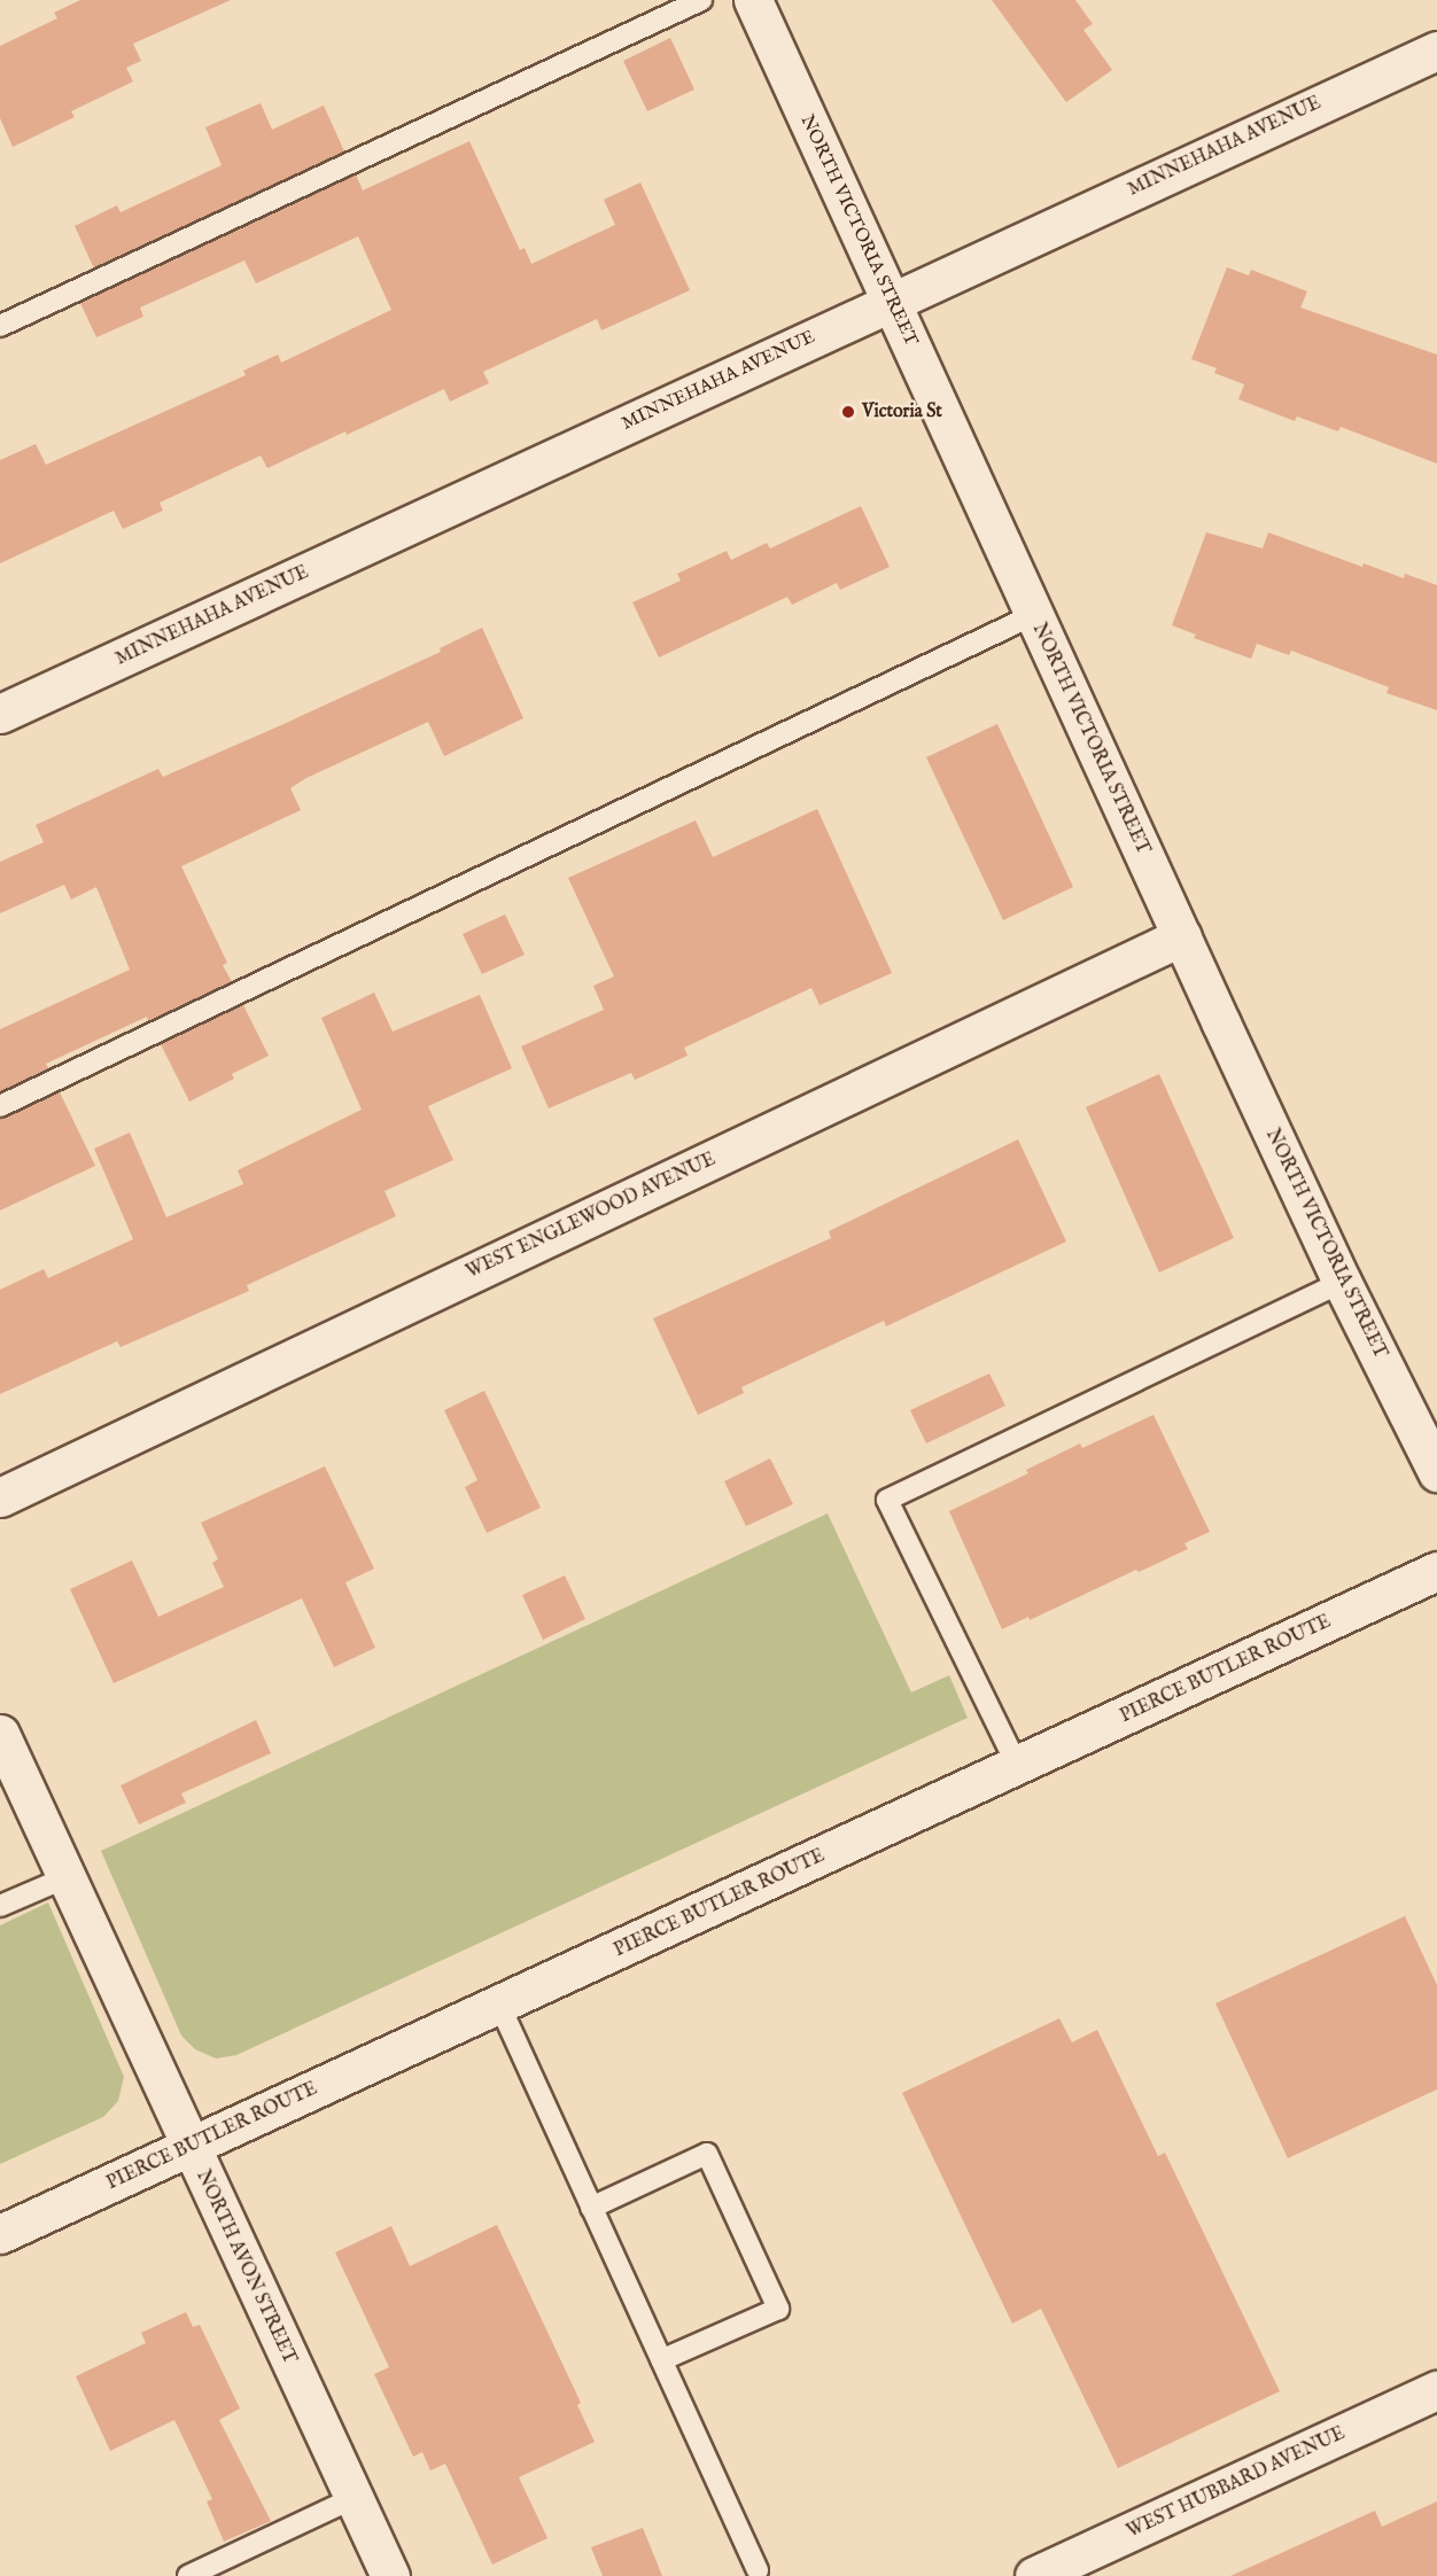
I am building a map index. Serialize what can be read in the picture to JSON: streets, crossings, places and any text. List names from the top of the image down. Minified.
{"streets":{"street":["MINNEHAHA AVENUE","NORTH VICTORIA STREET","WEST ENGLEWOOD AVENUE","PIERCE BUTLER ROUTE","NORTH AVON STREET","WEST HUBBARD AVENUE"]},"crossings":[["MINNEHAHA AVENUE","NORTH VICTORIA STREET"],["NORTH VICTORIA STREET","WEST ENGLEWOOD AVENUE"],["PIERCE BUTLER ROUTE","NORTH AVON STREET"]],"places":["Victoria St"]}
